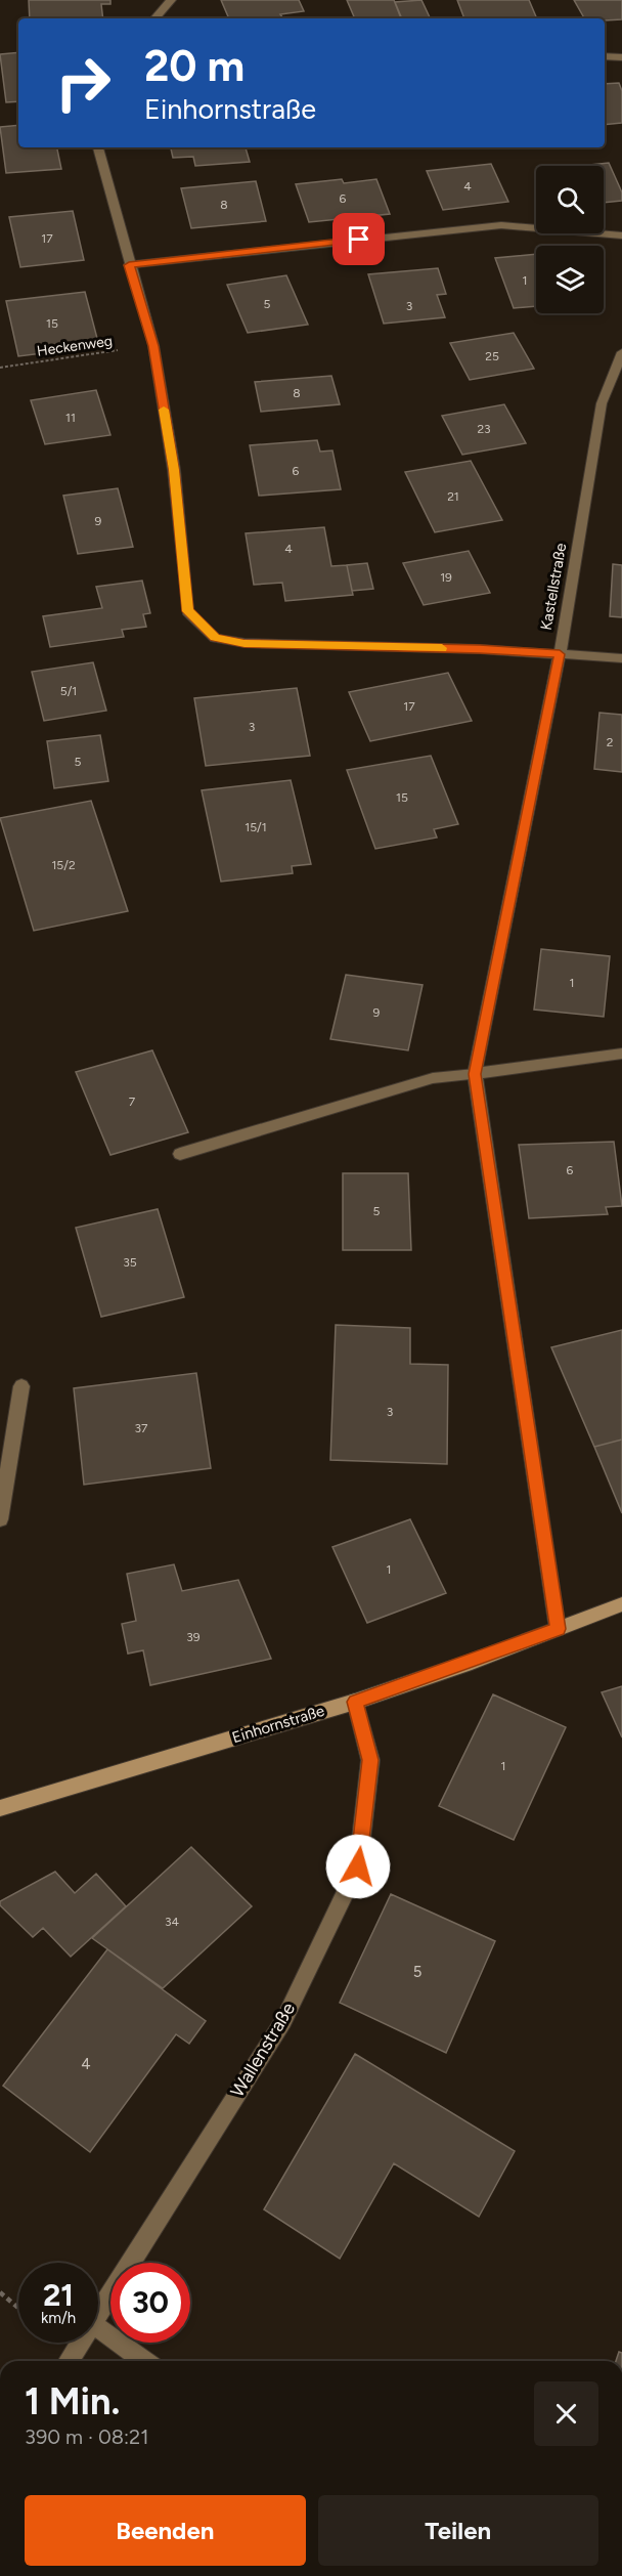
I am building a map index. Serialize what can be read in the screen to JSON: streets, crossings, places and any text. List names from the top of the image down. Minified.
{"streets":{"main road":["Einhornstraße"],"street":["Kastellstraße","Wallenstraße"],"path":["Heckenweg"]},"crossings":[["Kastellstraße","Einhornstraße"],["Einhornstraße","Wallenstraße"]],"house_numbers":["4","6","8","17","1","5","3","15","25","8","11","23","6","21","9","4","19","5/1","17","3","2","5","15","15/1","15/2","1","9","7","6","5","35","3","37","1","39","1","34","5","4"],"page":{"turn":["20 m","Einhornstraße"],"speed":"21 km/h","limit":"30","heading":["1 Min.","390 m · 08:21"],"buttons":["Beenden","Teilen"]}}
